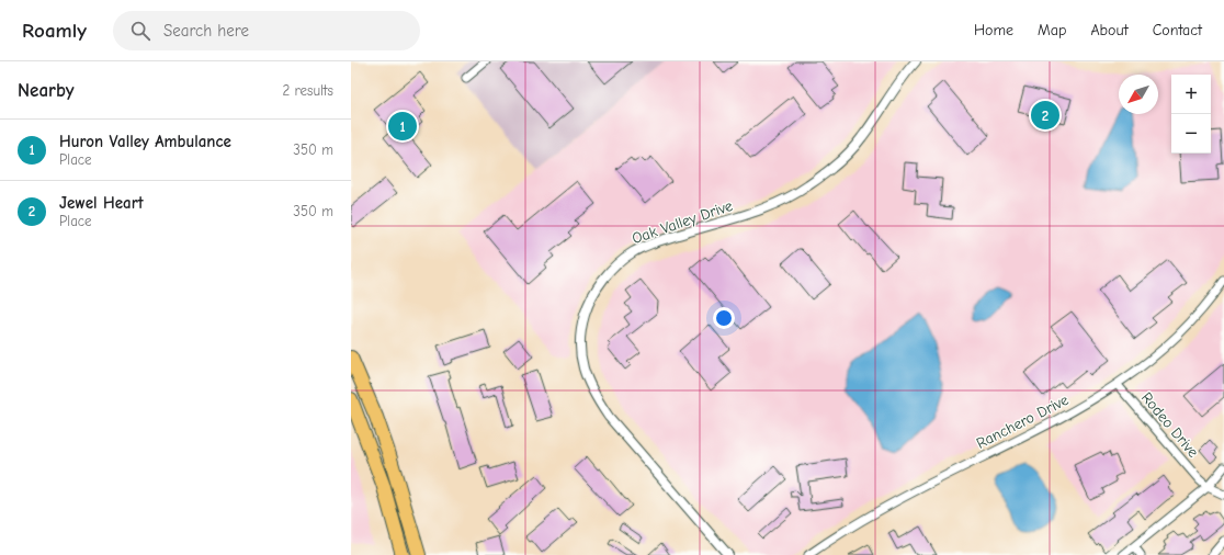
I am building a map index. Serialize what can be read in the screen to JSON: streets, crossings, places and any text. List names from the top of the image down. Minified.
{"streets":{"street":["Oak Valley Drive","Ranchero Drive","Rodeo Drive"]},"crossings":[["Ranchero Drive","Rodeo Drive"]],"north":"bottom left","page":{"header":"Roamly","search":"Search here","nav":["Home","Map","About","Contact"],"heading":["Nearby","2 results"],"map_buttons":["+","−"],"pins":["2","1"],"list":[{"mark":"1","name":"Huron Valley Ambulance","note":"Place","value":"350 m"},{"mark":"2","name":"Jewel Heart","note":"Place","value":"350 m"}]}}
